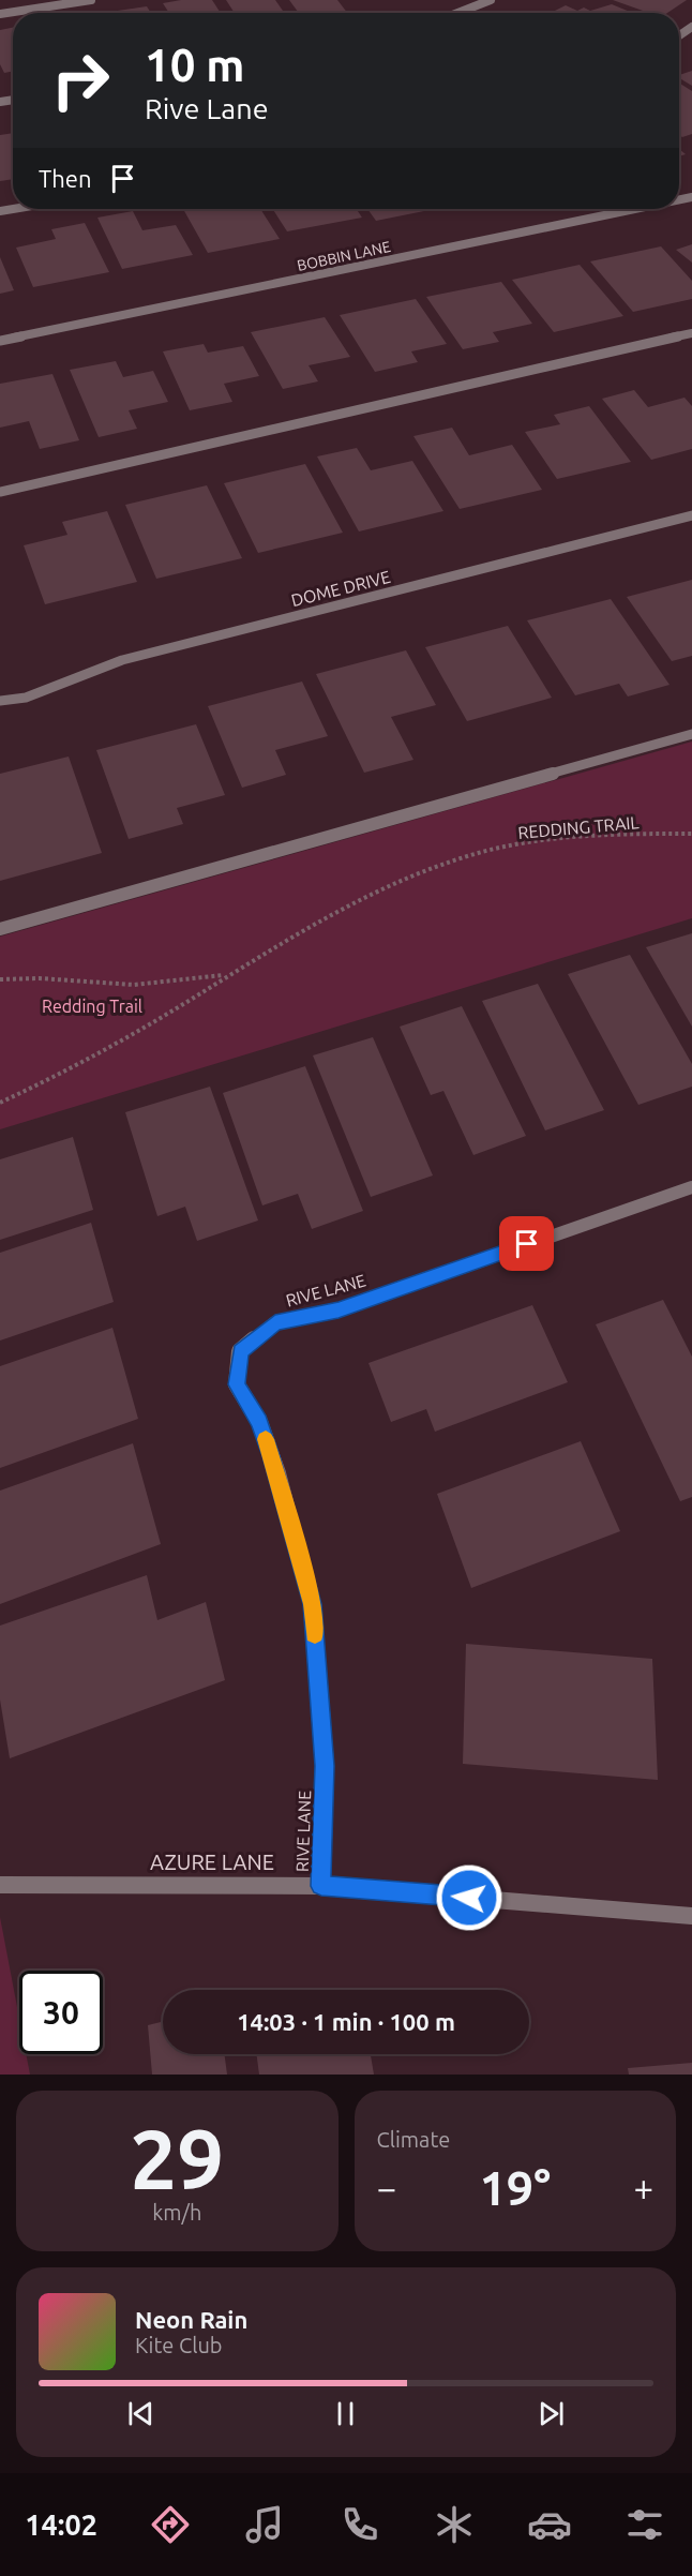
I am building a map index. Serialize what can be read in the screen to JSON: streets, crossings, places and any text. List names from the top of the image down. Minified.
{"streets":{"street":["BOBBIN LANE","DOME DRIVE","RIVE LANE","AZURE LANE"],"path":["REDDING TRAIL"]},"crossings":[["RIVE LANE","AZURE LANE"]],"parks":["Redding Trail"],"page":{"turn":["10 m","Rive Lane"],"then":"Then","limit":"30","trip":"14:03 · 1 min · 100 m","tile":[["29","km/h"],"Climate"],"heat":["−","19°","+"],"song":["Neon Rain","Kite Club"],"tabs":"14:02"}}
